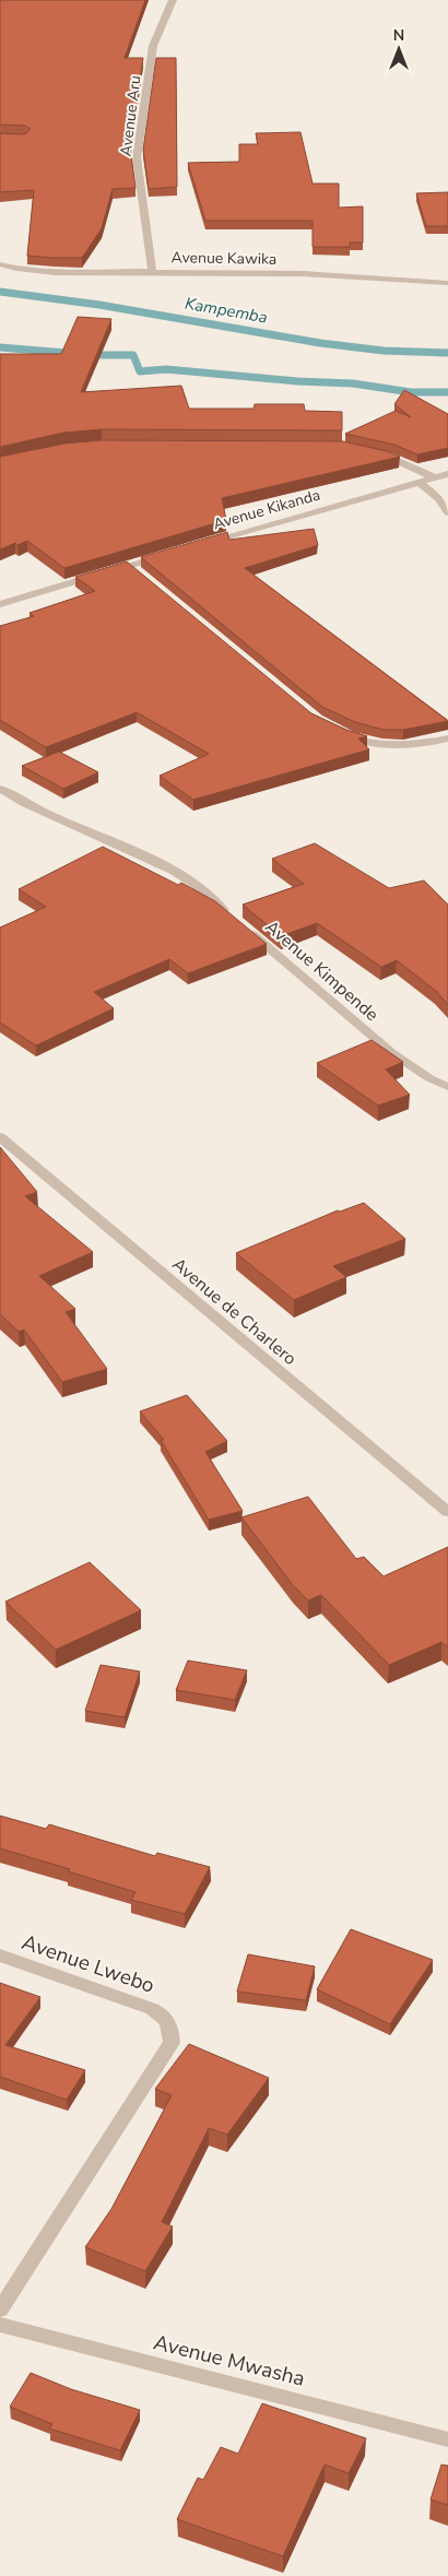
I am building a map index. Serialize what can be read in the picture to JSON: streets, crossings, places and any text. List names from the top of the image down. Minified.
{"streets":{"street":["Avenue Aru","Avenue Kawika","Avenue Kikanda","Avenue Kimpende","Avenue de Charlero","Avenue Lwebo","Avenue Mwasha"]},"crossings":[["Avenue Aru","Avenue Kawika"]],"water":["Kampemba"],"north":"top"}
